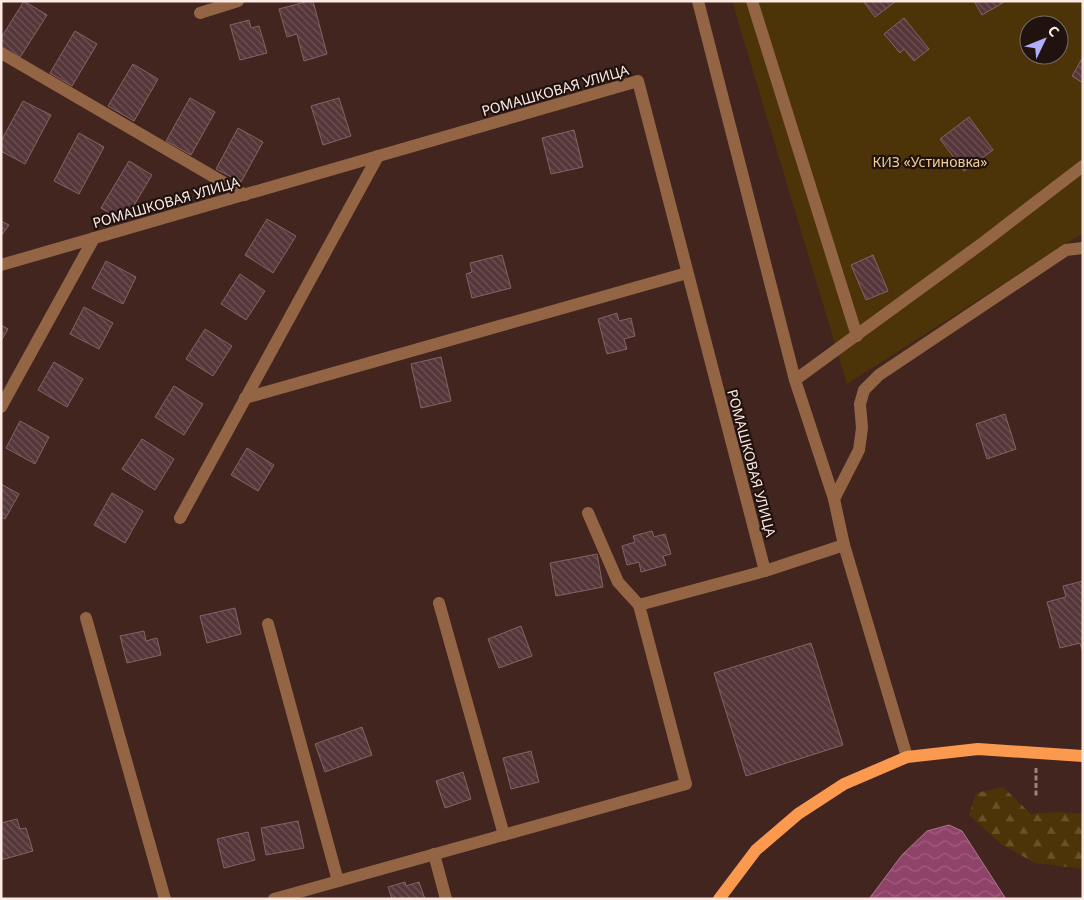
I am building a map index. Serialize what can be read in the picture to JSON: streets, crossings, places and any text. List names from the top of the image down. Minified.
{"streets":{"street":["РОМАШКОВАЯ УЛИЦА"]},"parks":["КИЗ «Устиновка»"],"north":"top right"}
